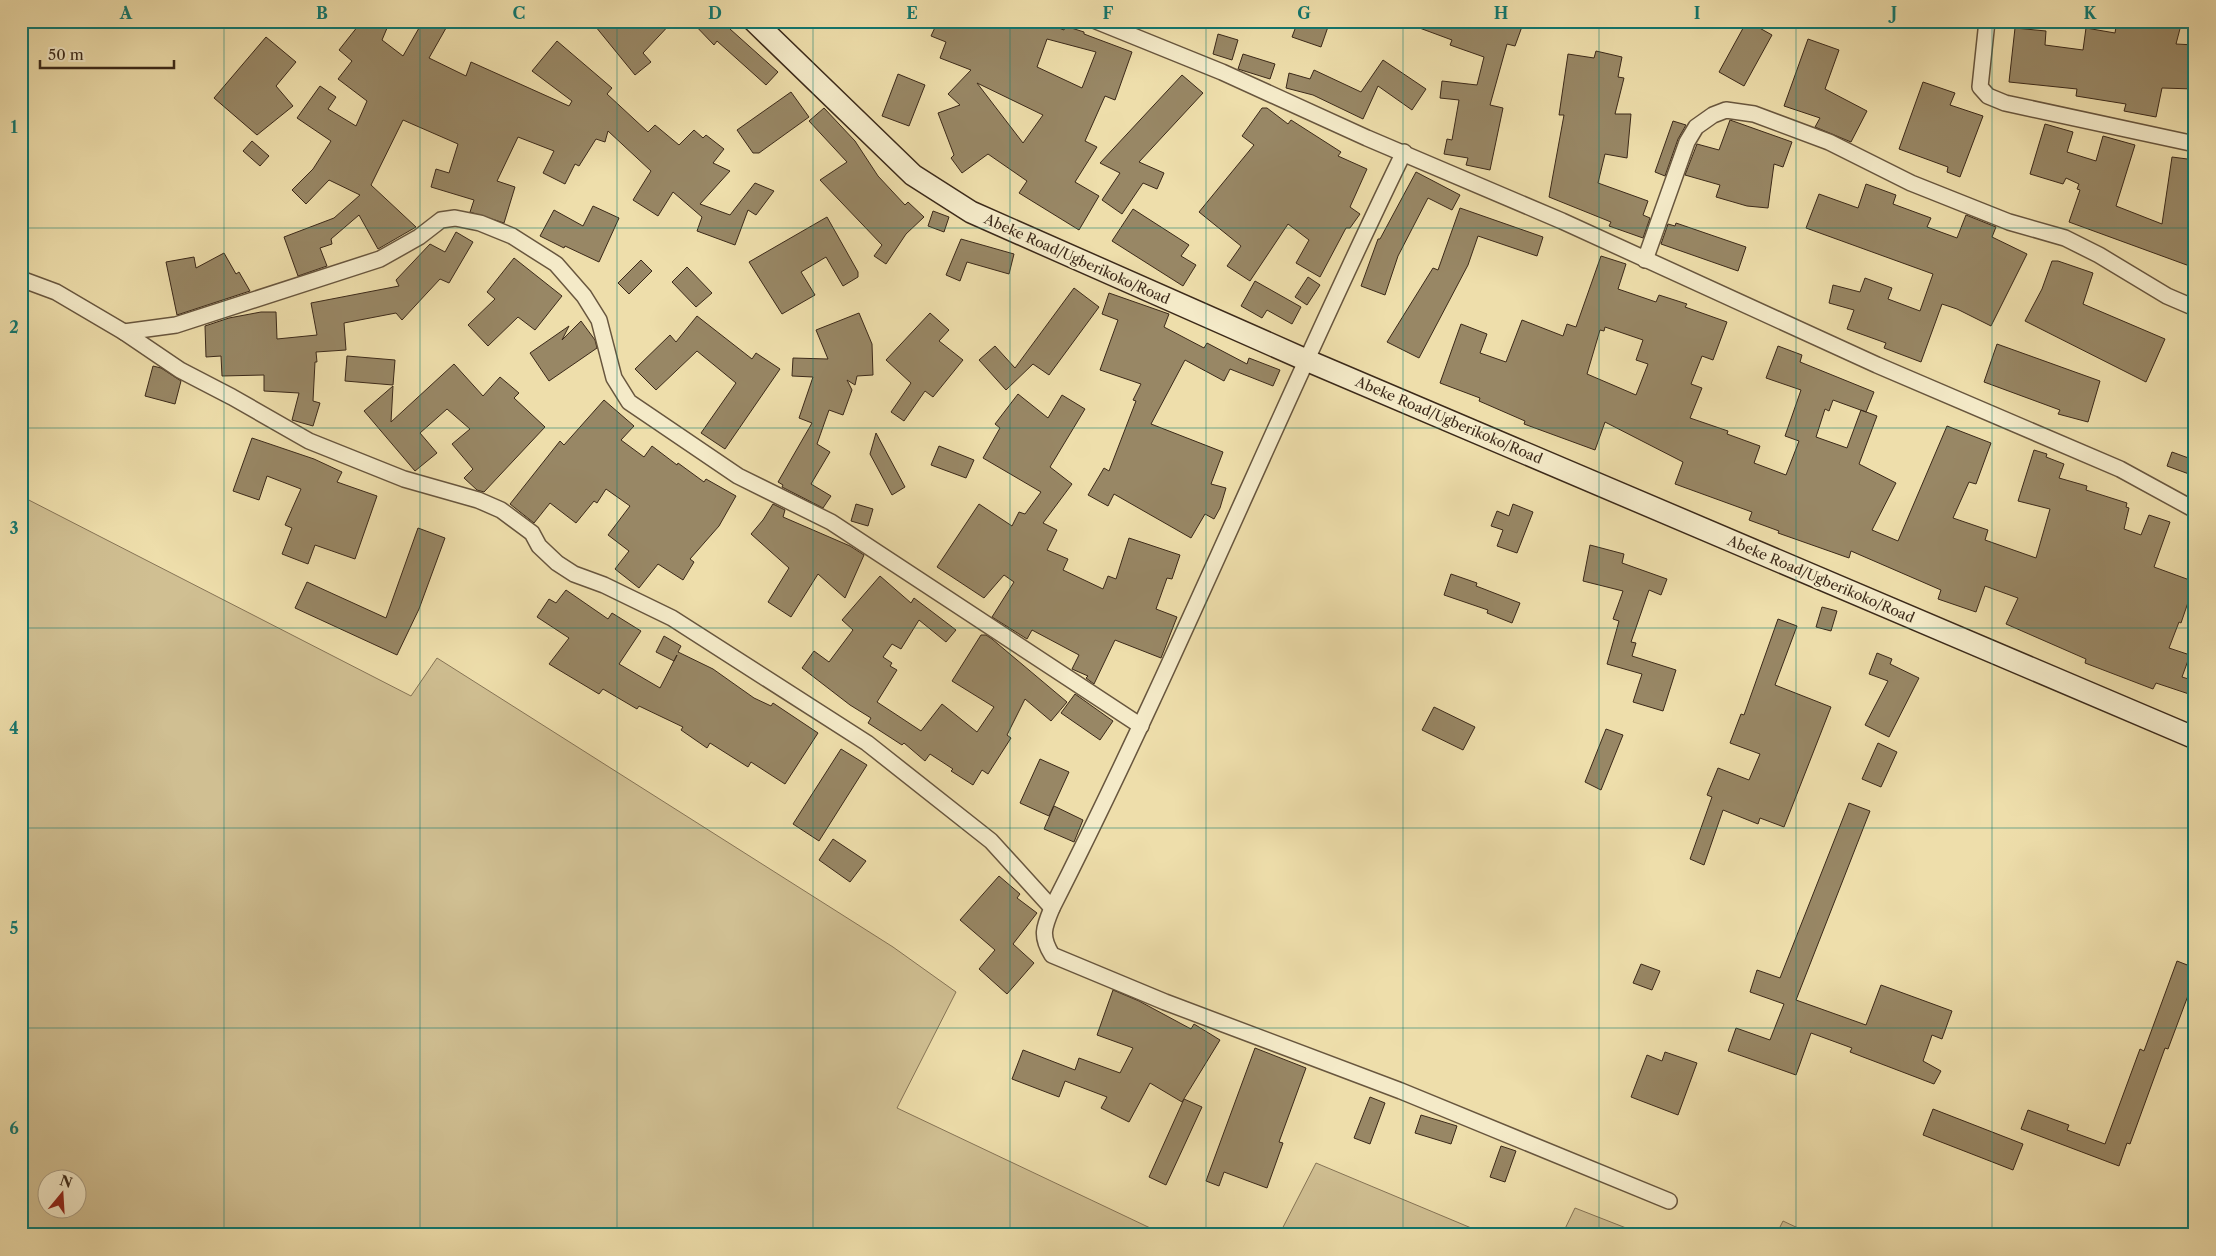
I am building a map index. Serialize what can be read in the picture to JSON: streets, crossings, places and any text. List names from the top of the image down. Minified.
{"streets":{"street":["Abeke Road/Ugberikoko/Road"]},"scale_bar":"50 m","north":"top","grid":{"columns":["A","B","C","D","E","F","G","H","I","J","K"],"rows":["1","2","3","4","5","6"]}}
